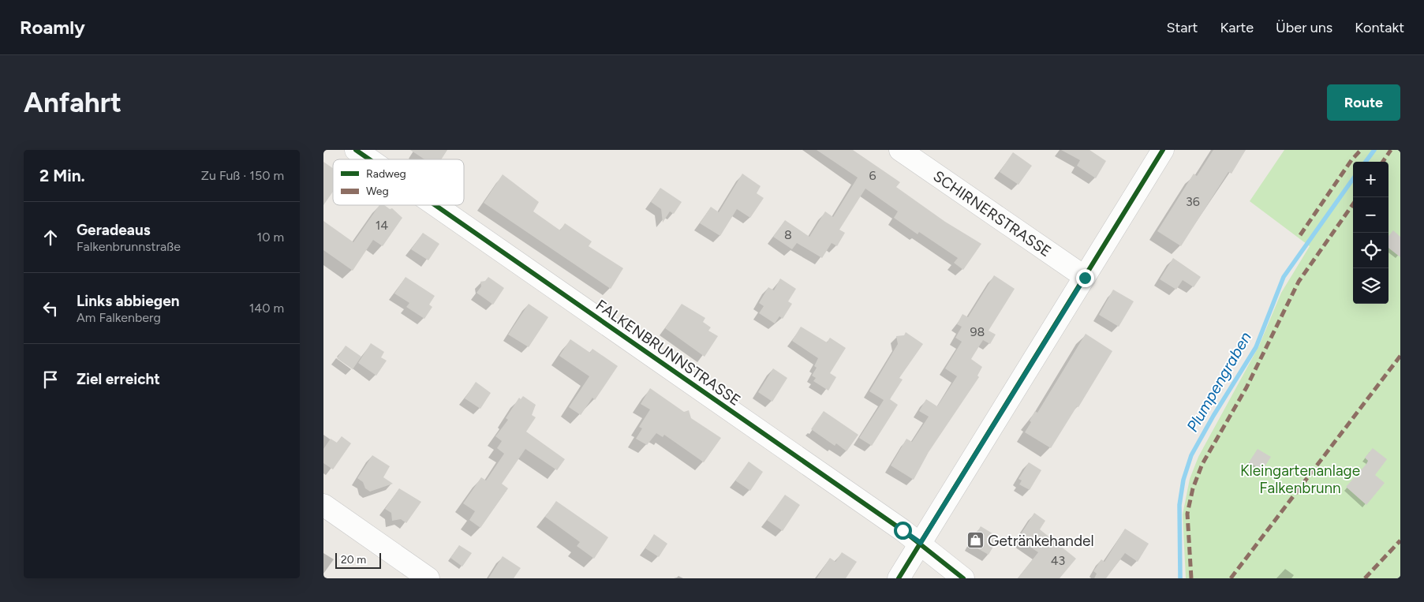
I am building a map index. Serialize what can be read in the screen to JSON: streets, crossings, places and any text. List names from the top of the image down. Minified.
{"streets":{"street":["SCHIRNERSTRASSE","FALKENBRUNNSTRASSE"]},"water":["Plumpengraben"],"parks":["Kleingartenanlage Falkenbrunn"],"places":{"shop":["Getränkehandel"]},"house_numbers":["6","36","14","8","98","43"],"legend":["Radweg","Weg"],"scale_bar":"20 m","page":{"header":"Roamly","nav":["Start","Karte","Über uns","Kontakt"],"buttons":"Route","title":"Anfahrt","heading":["2 Min.","Zu Fuß · 150 m"],"map_buttons":["+","−"],"list":[["Geradeaus","Falkenbrunnstraße","10 m"],["Links abbiegen","Am Falkenberg","140 m"],"Ziel erreicht"],"scale":"20 m"}}
